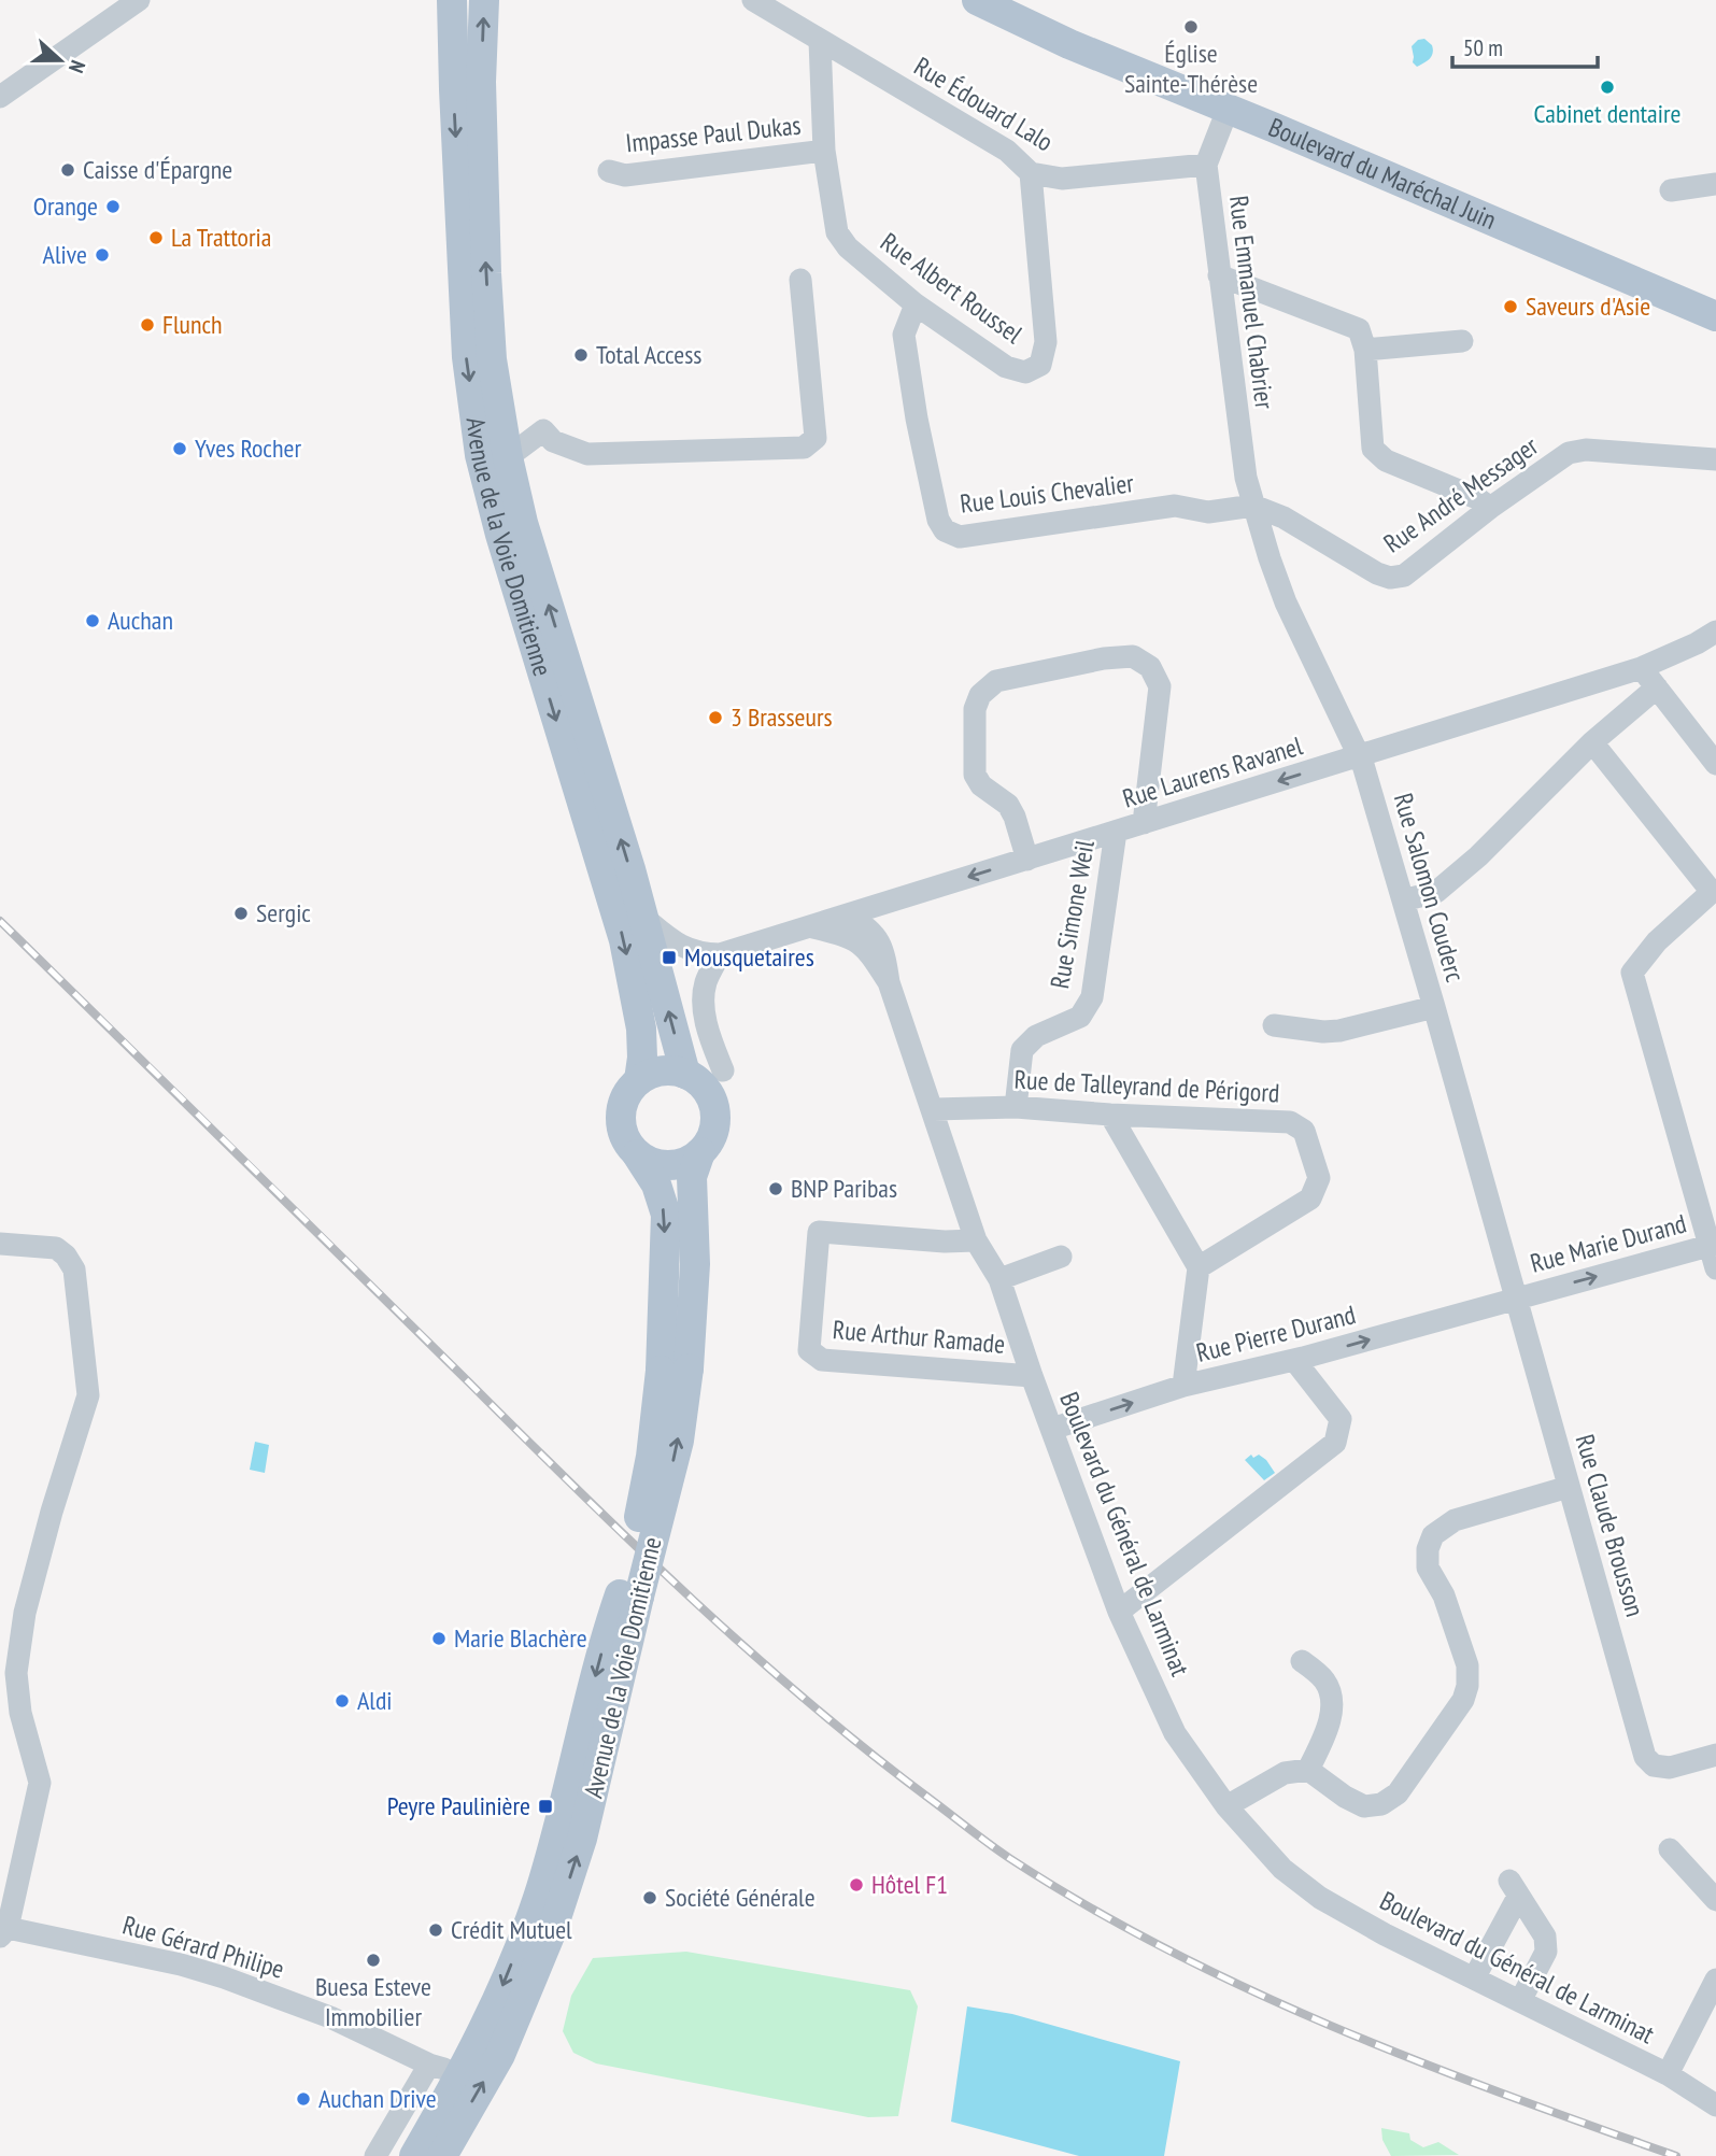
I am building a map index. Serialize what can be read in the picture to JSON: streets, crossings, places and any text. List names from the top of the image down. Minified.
{"streets":{"main road":["Boulevard du Maréchal Juin","Avenue de la Voie Domitienne"],"street":["Rue Édouard Lalo","Impasse Paul Dukas","Rue Albert Roussel","Rue Emmanuel Chabrier","Rue Louis Chevalier","Rue André Messager","Rue Laurens Ravanel","Rue Salomon Couderc","Rue Simone Weil","Rue de Talleyrand de Périgord","Rue Marie Durand","Rue Pierre Durand","Rue Arthur Ramade","Rue Claude Brousson","Boulevard du Général de Larminat","Rue Gérard Philipe"]},"crossings":[["Rue Édouard Lalo","Rue Albert Roussel"],["Rue Édouard Lalo","Rue Emmanuel Chabrier"],["Impasse Paul Dukas","Rue Albert Roussel"],["Boulevard du Maréchal Juin","Rue Emmanuel Chabrier"],["Rue Albert Roussel","Rue Louis Chevalier"],["Rue Emmanuel Chabrier","Rue Louis Chevalier"],["Rue Emmanuel Chabrier","Rue André Messager"],["Rue Emmanuel Chabrier","Rue Salomon Couderc"],["Rue Louis Chevalier","Rue André Messager"],["Rue Louis Chevalier","Rue Salomon Couderc"],["Rue André Messager","Rue Salomon Couderc"],["Avenue de la Voie Domitienne","Rue Laurens Ravanel"],["Rue Laurens Ravanel","Rue Salomon Couderc"],["Rue Laurens Ravanel","Rue Simone Weil"],["Rue Laurens Ravanel","Boulevard du Général de Larminat"],["Rue Salomon Couderc","Rue Marie Durand"],["Rue Salomon Couderc","Rue Pierre Durand"],["Rue Salomon Couderc","Rue Claude Brousson"],["Rue Simone Weil","Rue de Talleyrand de Périgord"],["Rue de Talleyrand de Périgord","Boulevard du Général de Larminat"],["Rue Marie Durand","Rue Pierre Durand"],["Rue Marie Durand","Rue Claude Brousson"],["Rue Pierre Durand","Rue Claude Brousson"],["Rue Pierre Durand","Boulevard du Général de Larminat"],["Rue Arthur Ramade","Boulevard du Général de Larminat"]],"one_way":["Rue Laurens Ravanel","Rue Marie Durand","Rue Pierre Durand"],"places":{"other":["Église Sainte-Thérèse","Cabinet dentaire","Caisse d'Épargne","Orange","La Trattoria","Alive","Saveurs d'Asie","Flunch","Total Access","Yves Rocher","Auchan","3 Brasseurs","Sergic","BNP Paribas","Marie Blachère","Aldi","Hôtel F1","Société Générale","Crédit Mutuel","Buesa Esteve Immobilier","Auchan Drive"],"transit":["Mousquetaires","Peyre Paulinière"]},"scale_bar":"50 m","north":"right"}
